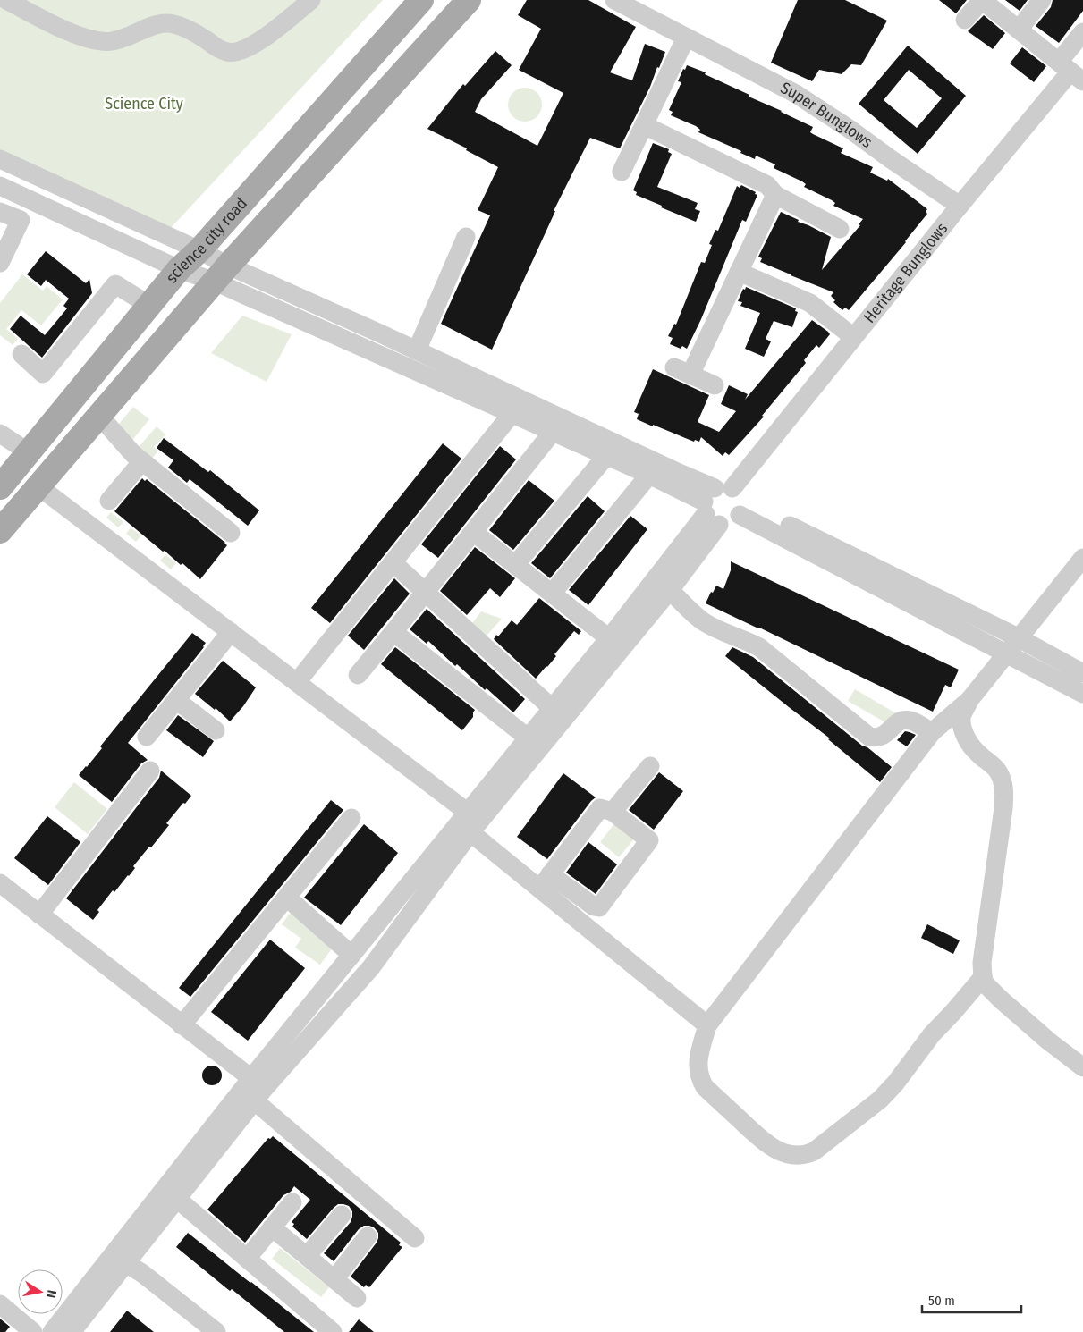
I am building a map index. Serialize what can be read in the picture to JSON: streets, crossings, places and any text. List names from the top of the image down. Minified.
{"streets":{"main road":["science city road"],"street":["Super Bunglows","Heritage Bunglows"]},"crossings":[["Super Bunglows","Heritage Bunglows"]],"parks":["Science City"],"scale_bar":"50 m","north":"right"}
